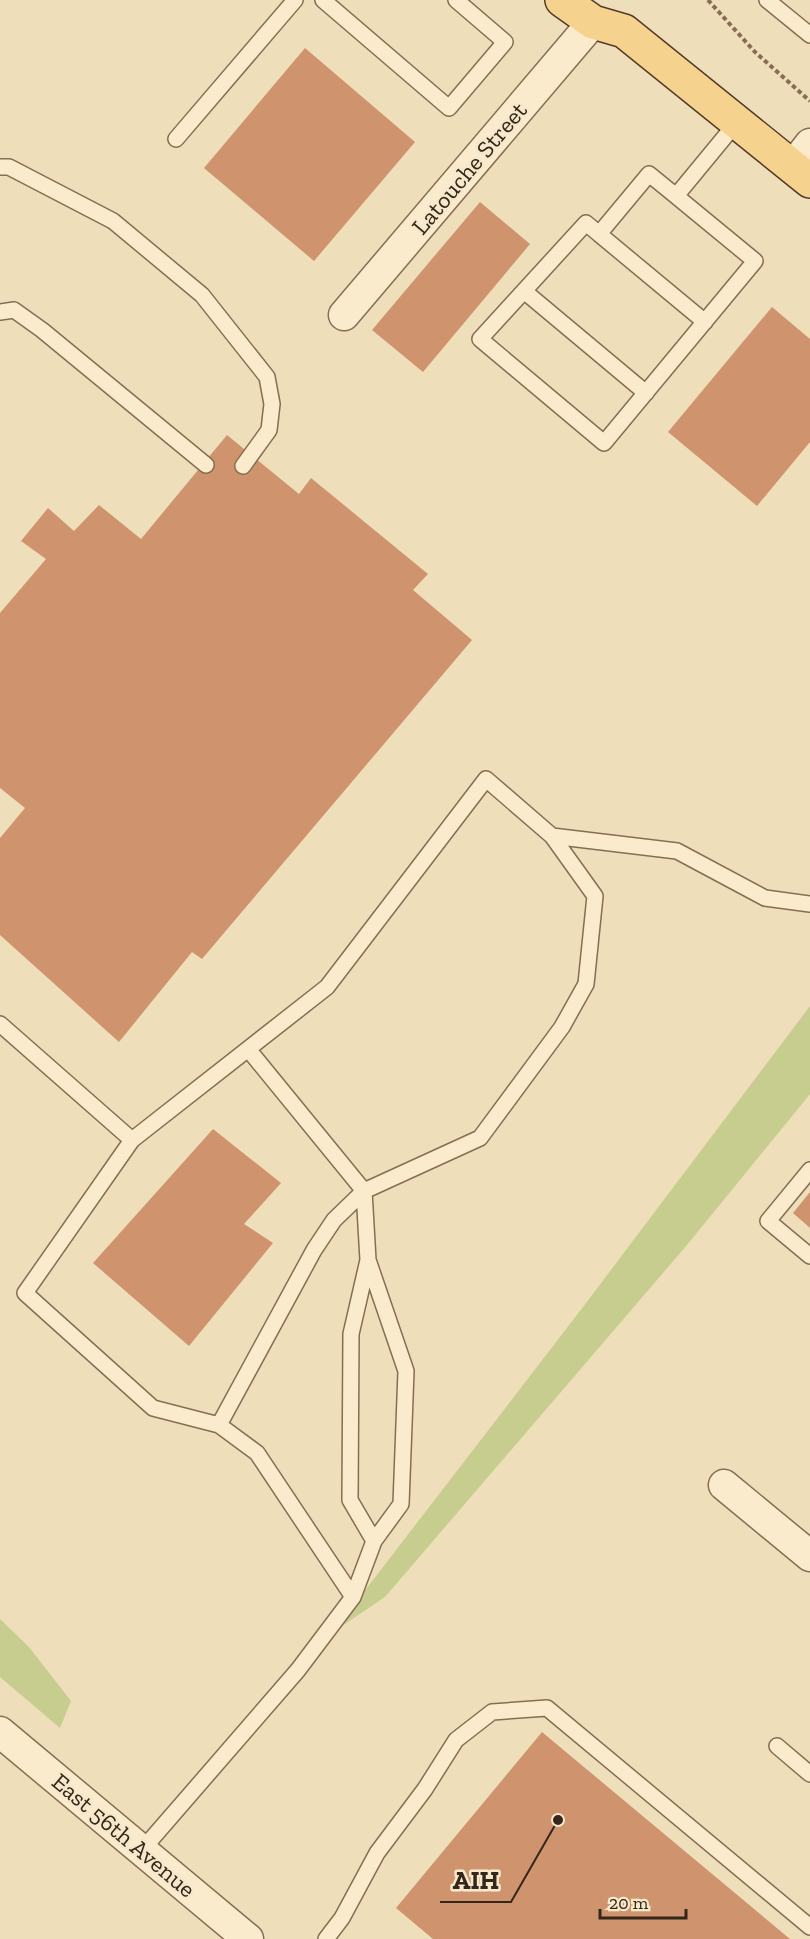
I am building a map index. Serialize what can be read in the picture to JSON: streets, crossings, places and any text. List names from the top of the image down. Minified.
{"streets":{"street":["Latouche Street","East 56th Avenue"]},"places":["AIH"],"scale_bar":"20 m"}
